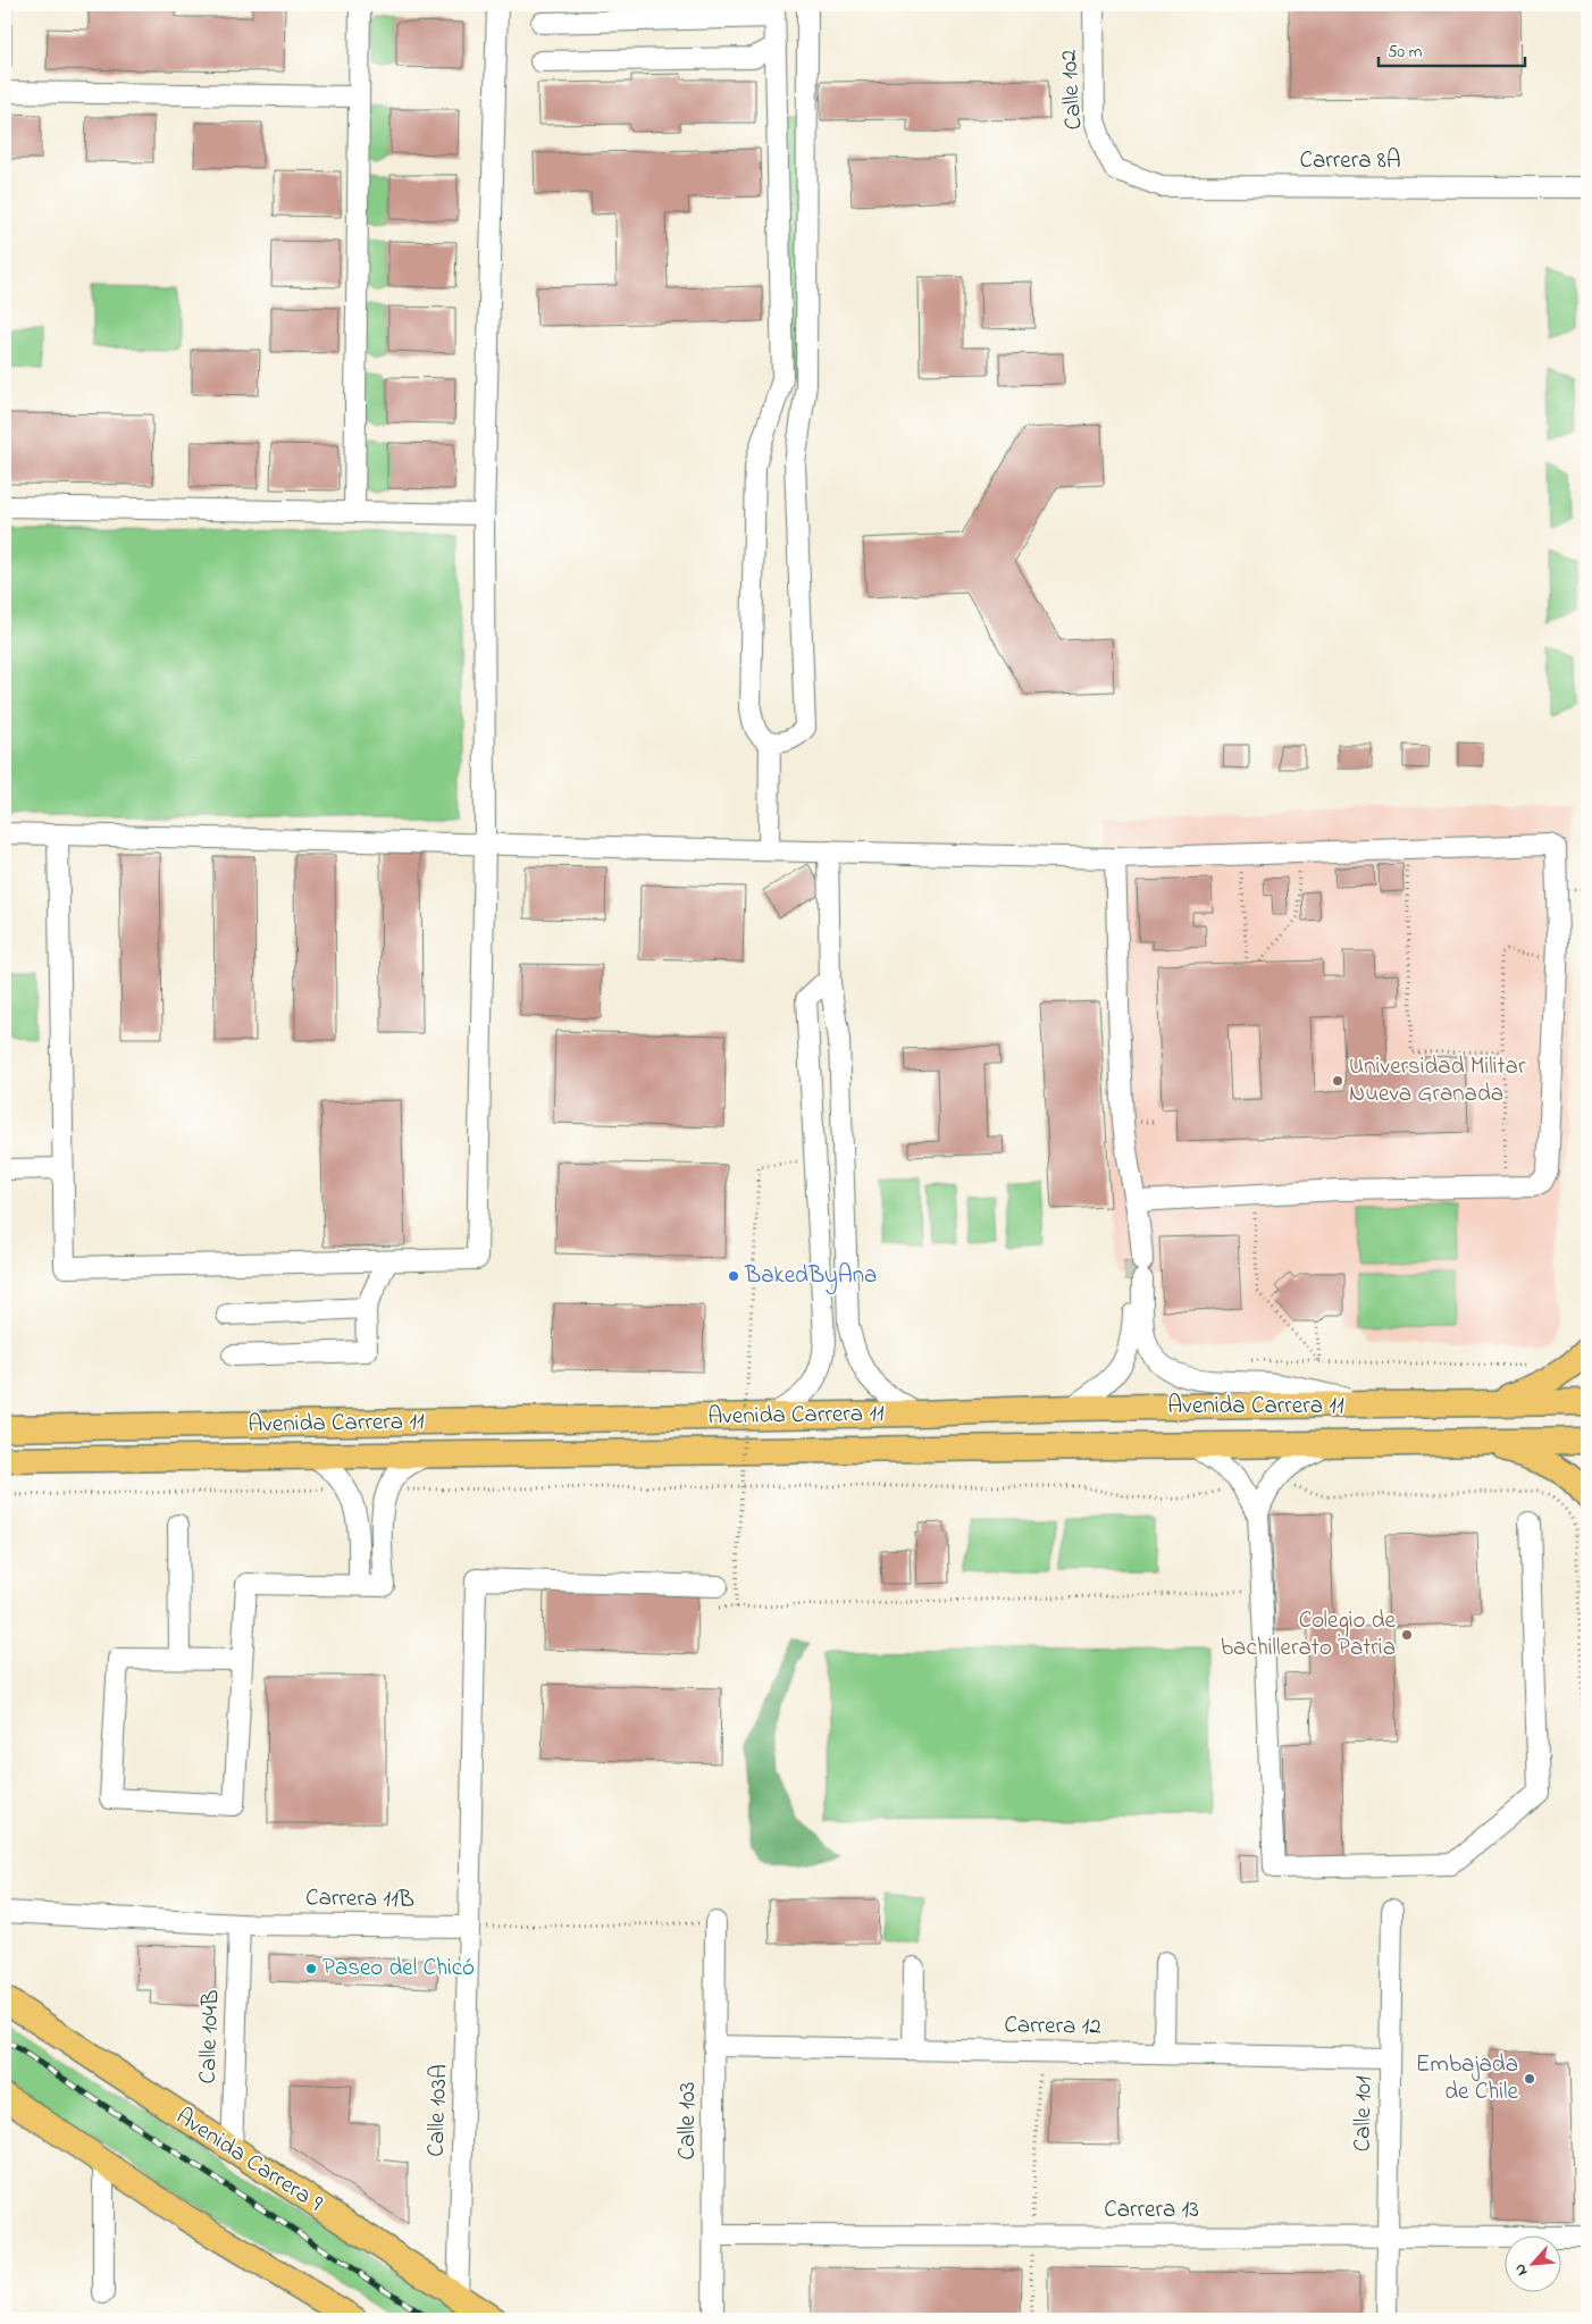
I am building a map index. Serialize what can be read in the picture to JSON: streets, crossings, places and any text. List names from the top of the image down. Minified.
{"streets":{"main road":["Avenida Carrera 11","Avenida Carrera 9"],"street":["Calle 102","Carrera 8A","Carrera 11B","Carrera 12","Calle 104B","Calle 103A","Calle 101","Calle 103","Carrera 13"]},"crossings":[["Calle 102","Carrera 8A"],["Carrera 11B","Calle 104B"],["Carrera 11B","Calle 103A"],["Carrera 12","Calle 101"],["Carrera 12","Calle 103"],["Calle 104B","Avenida Carrera 9"],["Calle 103A","Avenida Carrera 9"],["Calle 101","Carrera 13"],["Calle 103","Carrera 13"]],"places":["Universidad Militar Nueva Granada","BakedByAna","Colegio de bachillerato Patria","Paseo del Chicó","Embajada de Chile"],"scale_bar":"50 m","north":"bottom left"}
